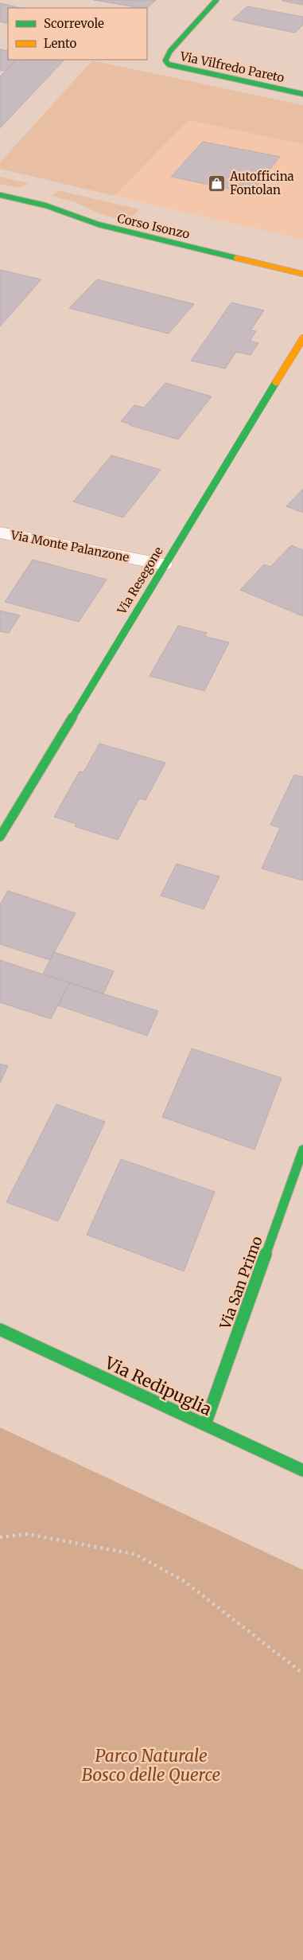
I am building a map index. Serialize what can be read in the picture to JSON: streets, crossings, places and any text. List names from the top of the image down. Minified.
{"streets":{"street":["Via Vilfredo Pareto","Corso Isonzo","Via Monte Palanzone","Via Resegone","Via San Primo","Via Redipuglia"]},"crossings":[["Via Monte Palanzone","Via Resegone"],["Via San Primo","Via Redipuglia"]],"parks":["Parco Naturale Bosco delle Querce"],"places":{"shop":["Autofficina Fontolan"]},"legend":["Scorrevole","Lento"]}
